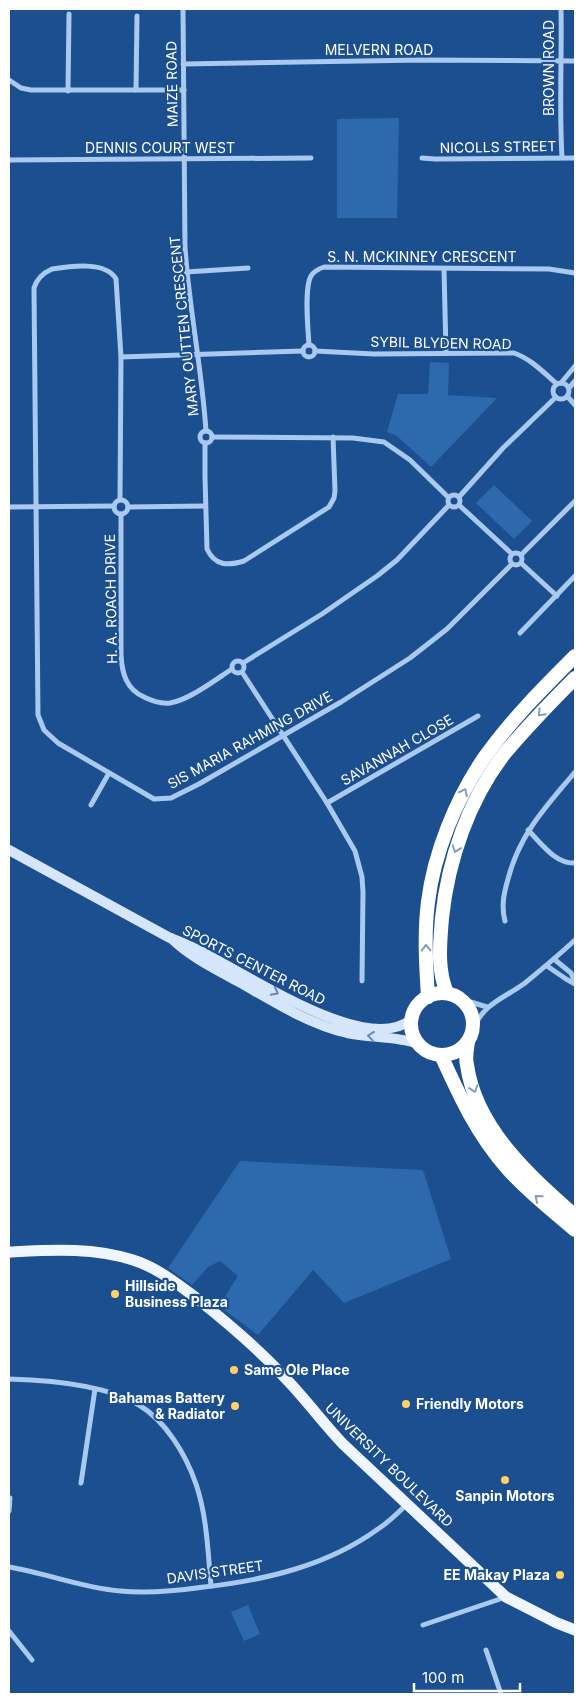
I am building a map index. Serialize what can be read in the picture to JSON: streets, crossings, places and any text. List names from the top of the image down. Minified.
{"streets":{"main road":["SPORTS CENTER ROAD","UNIVERSITY BOULEVARD"],"street":["MELVERN ROAD","BROWN ROAD","MAIZE ROAD","NICOLLS STREET","DENNIS COURT WEST","S. N. MCKINNEY CRESCENT","MARY OUTTEN CRESCENT","SYBIL BLYDEN ROAD","H. A. ROACH DRIVE","SIS MARIA RAHMING DRIVE","SAVANNAH CLOSE","DAVIS STREET"]},"crossings":[["MELVERN ROAD","BROWN ROAD"],["MELVERN ROAD","MAIZE ROAD"],["BROWN ROAD","NICOLLS STREET"],["MAIZE ROAD","DENNIS COURT WEST"],["MAIZE ROAD","MARY OUTTEN CRESCENT"],["DENNIS COURT WEST","MARY OUTTEN CRESCENT"],["S. N. MCKINNEY CRESCENT","SYBIL BLYDEN ROAD"],["MARY OUTTEN CRESCENT","SYBIL BLYDEN ROAD"],["SYBIL BLYDEN ROAD","SIS MARIA RAHMING DRIVE"],["UNIVERSITY BOULEVARD","DAVIS STREET"]],"places":["Hillside Business Plaza","Same Ole Place","Friendly Motors","Bahamas Battery & Radiator","Sanpin Motors","EE Makay Plaza"],"scale_bar":"100 m"}
